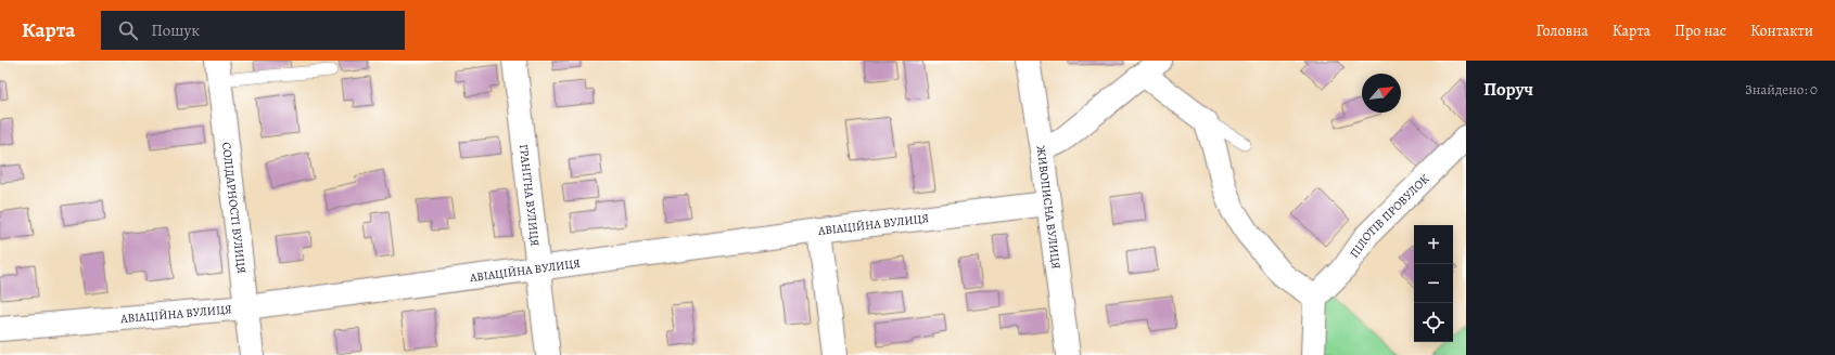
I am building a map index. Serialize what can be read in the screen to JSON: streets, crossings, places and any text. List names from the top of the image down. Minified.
{"streets":{"street":["ГРАНІТНА ВУЛИЦЯ","СОЛІДАРНОСТІ ВУЛИЦЯ","ЖИВОПИСНА ВУЛИЦЯ","ПІЛОТІВ ПРОВУЛОК","АВІАЦІЙНА ВУЛИЦЯ"]},"crossings":[["ГРАНІТНА ВУЛИЦЯ","АВІАЦІЙНА ВУЛИЦЯ"],["СОЛІДАРНОСТІ ВУЛИЦЯ","АВІАЦІЙНА ВУЛИЦЯ"],["ЖИВОПИСНА ВУЛИЦЯ","АВІАЦІЙНА ВУЛИЦЯ"]],"north":"top right","page":{"header":"Карта","search":"Пошук","nav":["Головна","Карта","Про нас","Контакти"],"heading":["Поруч","Знайдено: 0"],"map_buttons":["+","−"]}}
